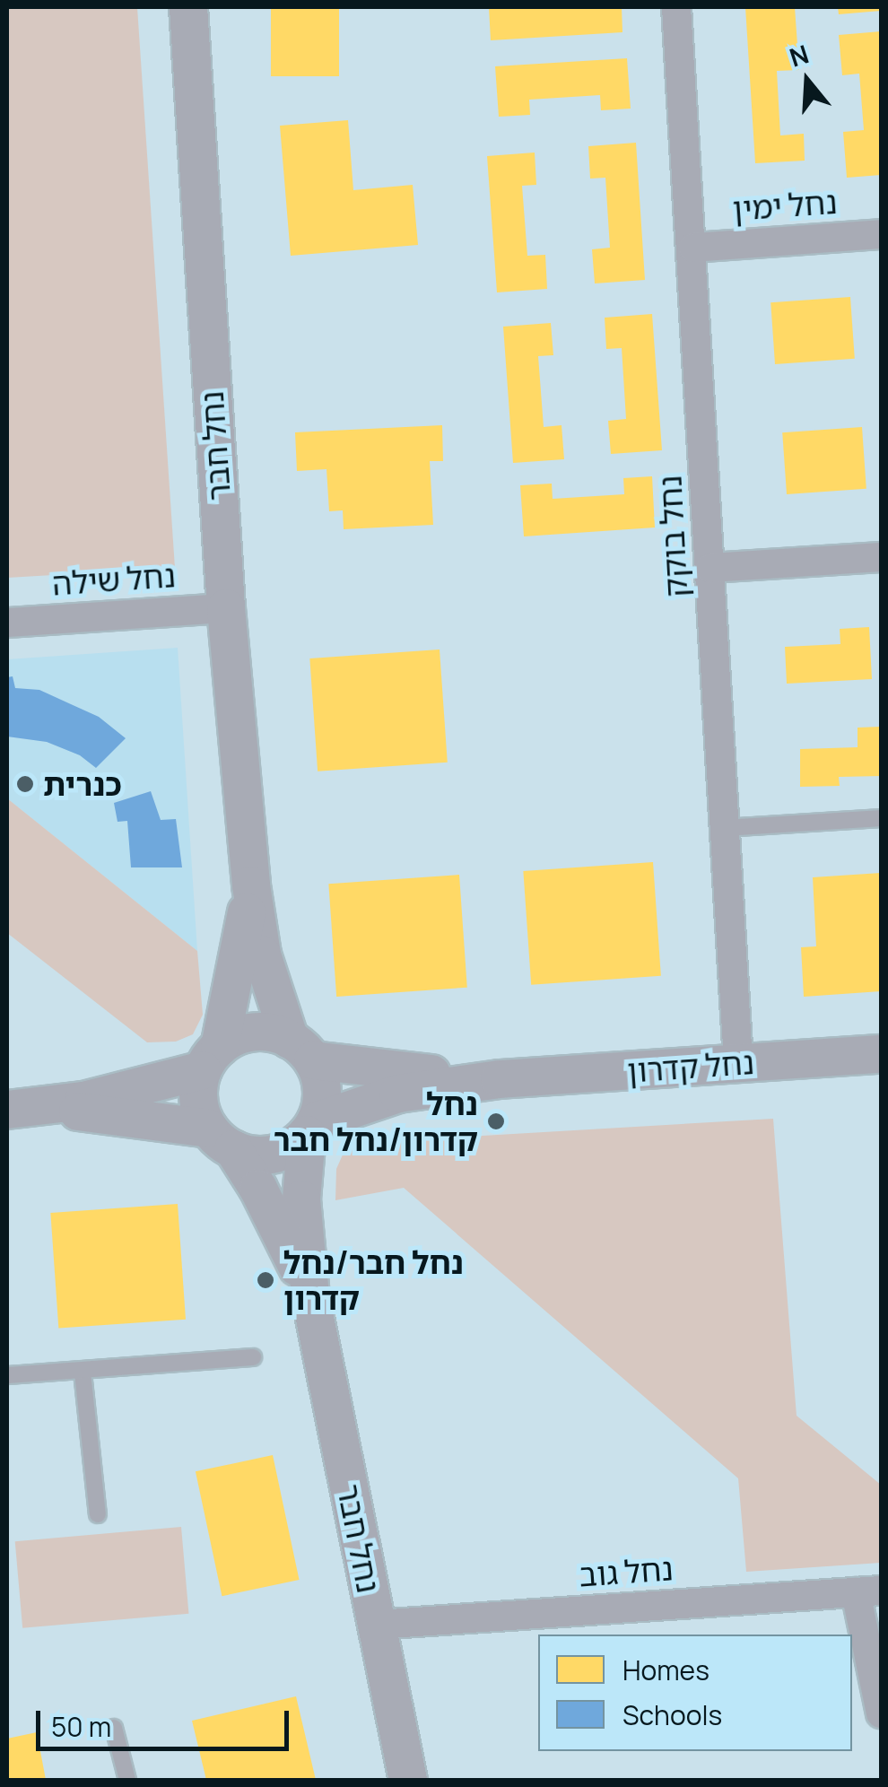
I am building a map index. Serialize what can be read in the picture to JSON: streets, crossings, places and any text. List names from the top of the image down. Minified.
{"streets":{"street":["נחל ימין","נחל חבר","נחל בוקק","נחל שילה","נחל קדרון","נחל גוב"]},"crossings":[["נחל ימין","נחל בוקק"],["נחל חבר","נחל שילה"],["נחל חבר","נחל קדרון"],["נחל חבר","נחל גוב"],["נחל בוקק","נחל קדרון"]],"places":["כנרית","נחל קדרון/נחל חבר","נחל חבר/נחל קדרון"],"legend":["Homes","Schools"],"scale_bar":"50 m","north":"top"}
